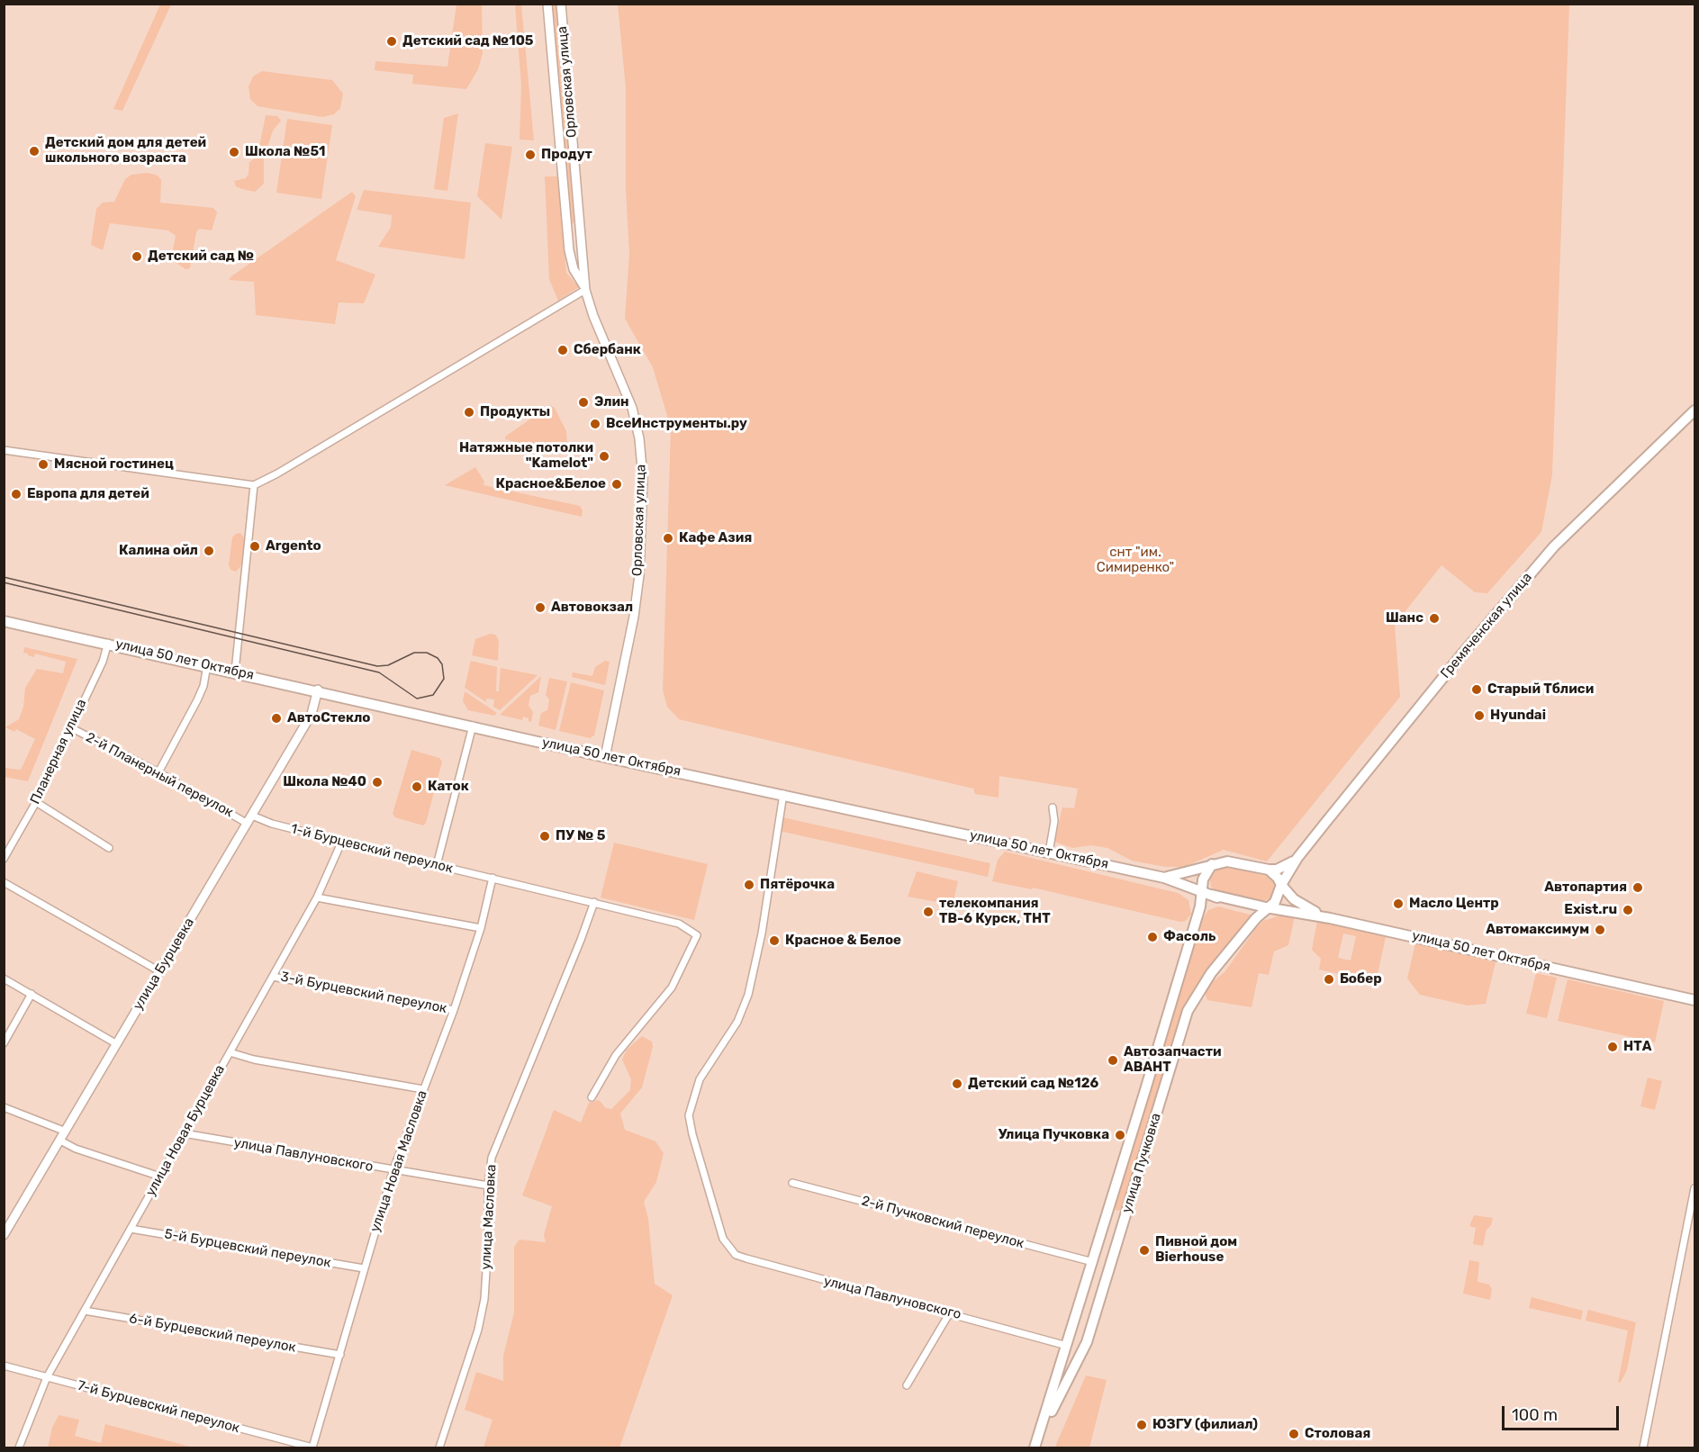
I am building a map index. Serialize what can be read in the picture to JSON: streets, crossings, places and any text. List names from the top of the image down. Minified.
{"streets":{"main road":["Гремяченская улица","улица 50 лет Октября","улица Пучковка"],"street":["Орловская улица","Планерная улица","2-й Планерный переулок","1-й Бурцевский переулок","улица Бурцевка","3-й Бурцевский переулок","улица Новая Бурцевка","улица Павлуновского","улица Новая Масловка","улица Масловка","2-й Пучковский переулок","5-й Бурцевский переулок","6-й Бурцевский переулок","7-й Бурцевский переулок"]},"crossings":[["Орловская улица","улица 50 лет Октября"],["Гремяченская улица","улица Пучковка"],["улица 50 лет Октября","Планерная улица"],["улица 50 лет Октября","улица Бурцевка"],["улица 50 лет Октября","улица Павлуновского"],["улица 50 лет Октября","улица Пучковка"],["Планерная улица","2-й Планерный переулок"],["2-й Планерный переулок","улица Бурцевка"],["1-й Бурцевский переулок","улица Бурцевка"],["1-й Бурцевский переулок","улица Новая Бурцевка"],["1-й Бурцевский переулок","улица Новая Масловка"],["1-й Бурцевский переулок","улица Масловка"],["3-й Бурцевский переулок","улица Новая Бурцевка"],["3-й Бурцевский переулок","улица Новая Масловка"],["улица Новая Бурцевка","улица Павлуновского"],["улица Новая Бурцевка","5-й Бурцевский переулок"],["улица Новая Бурцевка","6-й Бурцевский переулок"],["улица Новая Бурцевка","7-й Бурцевский переулок"],["улица Павлуновского","улица Новая Масловка"],["улица Павлуновского","улица Пучковка"],["улица Павлуновского","улица Масловка"],["улица Новая Масловка","5-й Бурцевский переулок"],["улица Новая Масловка","6-й Бурцевский переулок"],["улица Новая Масловка","7-й Бурцевский переулок"],["улица Пучковка","2-й Пучковский переулок"]],"parks":["снт \"им. Симиренко\""],"places":["Детский сад №105","Детский дом для детей школьного возраста","Школа №51","Продут","Детский сад №","Сбербанк","Элин","Продукты","ВсеИнструменты.ру","Натяжные потолки \"Kamelot\"","Мясной гостинец","Красное&Белое","Европа для детей","Кафе Азия","Argento","Калина ойл","Автовокзал","Шанс","Старый Тблиси","Hyundai","АвтоСтекло","Школа №40","Каток","ПУ № 5","Пятёрочка","Автопартия","Масло Центр","Exist.ru","телекомпания ТВ-6 Курск, ТНТ","Автомаксимум","Фасоль","Красное & Белое","Бобер","НТА","Автозапчасти АВАНТ","Детский сад №126","Улица Пучковка","Пивной дом Bierhouse","ЮЗГУ (филиал)","Столовая"],"scale_bar":"100 m"}
